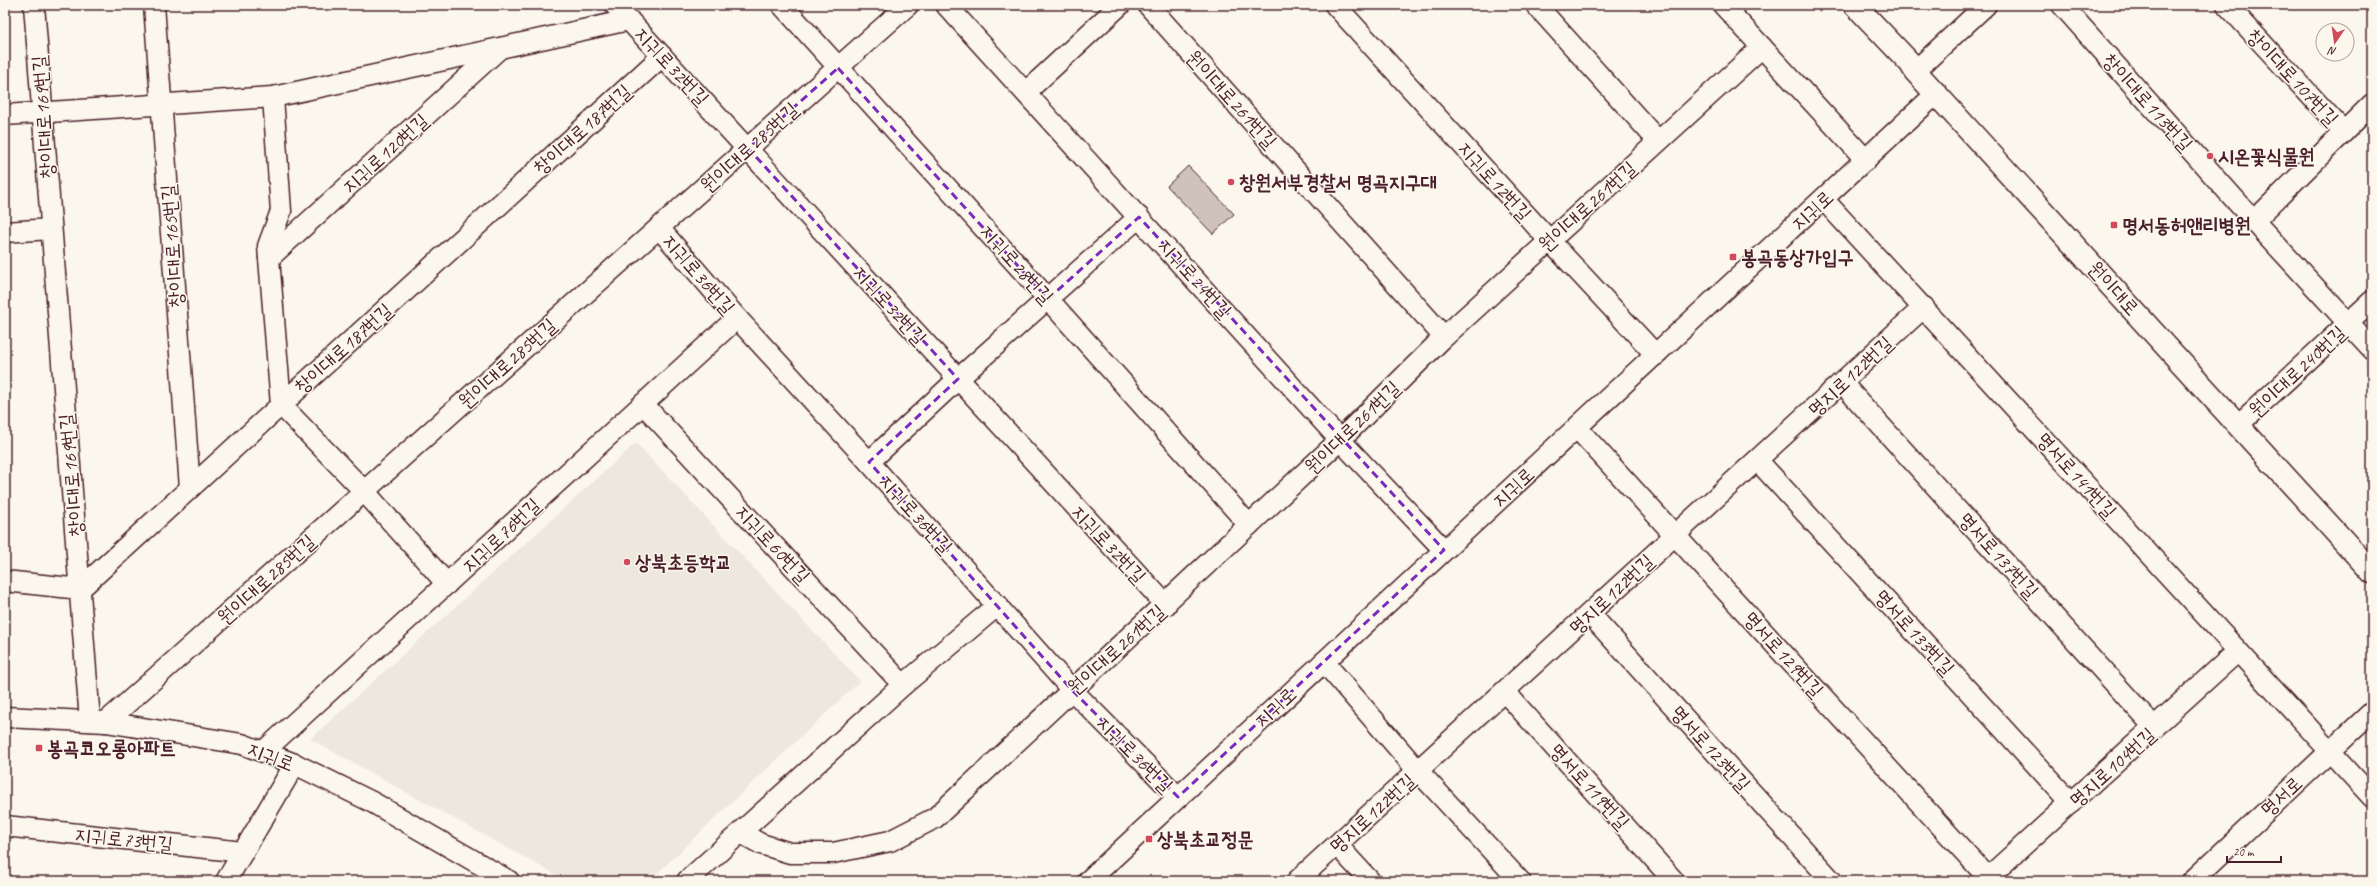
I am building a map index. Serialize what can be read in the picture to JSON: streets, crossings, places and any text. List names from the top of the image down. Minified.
{"streets":{"main road":["원이대로"],"street":["지귀로32번길","창이대로107번길","원이대로261번길","창이대로113번길","창이대로169번길","창이대로187번길","원이대로285번길","지귀로120번길","지귀로12번길","지귀로","창이대로165번길","지귀로28번길","지귀로36번길","지귀로24번길","원이대로240번길","명지로122번길","명서로141번길","지귀로76번길","지귀로60번길","명서로137번길","명서로133번길","명서로129번길","명서로123번길","명지로104번길","명서로119번길","명서로","지귀로73번길"]},"crossings":[["지귀로32번길","원이대로261번길"],["지귀로32번길","창이대로187번길"],["지귀로32번길","원이대로285번길"],["원이대로261번길","지귀로12번길"],["원이대로261번길","지귀로28번길"],["원이대로261번길","지귀로36번길"],["원이대로261번길","지귀로24번길"],["창이대로113번길","원이대로240번길"],["창이대로169번길","창이대로187번길"],["창이대로169번길","원이대로285번길"],["창이대로169번길","지귀로"],["창이대로187번길","창이대로165번길"],["원이대로285번길","지귀로"],["원이대로285번길","지귀로28번길"],["원이대로285번길","지귀로36번길"],["지귀로12번길","지귀로"],["지귀로","지귀로36번길"],["지귀로","지귀로24번길"],["지귀로","원이대로"],["지귀로","명서로141번길"],["지귀로","지귀로76번길"],["지귀로","명서로129번길"],["지귀로36번길","지귀로76번길"],["원이대로","원이대로240번길"],["명지로122번길","명서로141번길"],["명지로122번길","명서로137번길"],["명지로122번길","명서로133번길"],["명지로122번길","명서로129번길"],["명지로122번길","명서로123번길"],["명지로122번길","명서로119번길"],["명서로141번길","명지로104번길"],["명서로141번길","명서로"],["지귀로76번길","지귀로60번길"],["명서로137번길","명지로104번길"],["명서로133번길","명지로104번길"],["명서로129번길","명지로104번길"]],"places":{"other":["시온꽃식물원","창원서부경찰서 명곡지구대","상북초등학교"],"transit":["명서동허앤리병원","봉곡동상가입구","봉곡코오롱아파트","상북초교정문"]},"scale_bar":"20 m","north":"bottom"}
